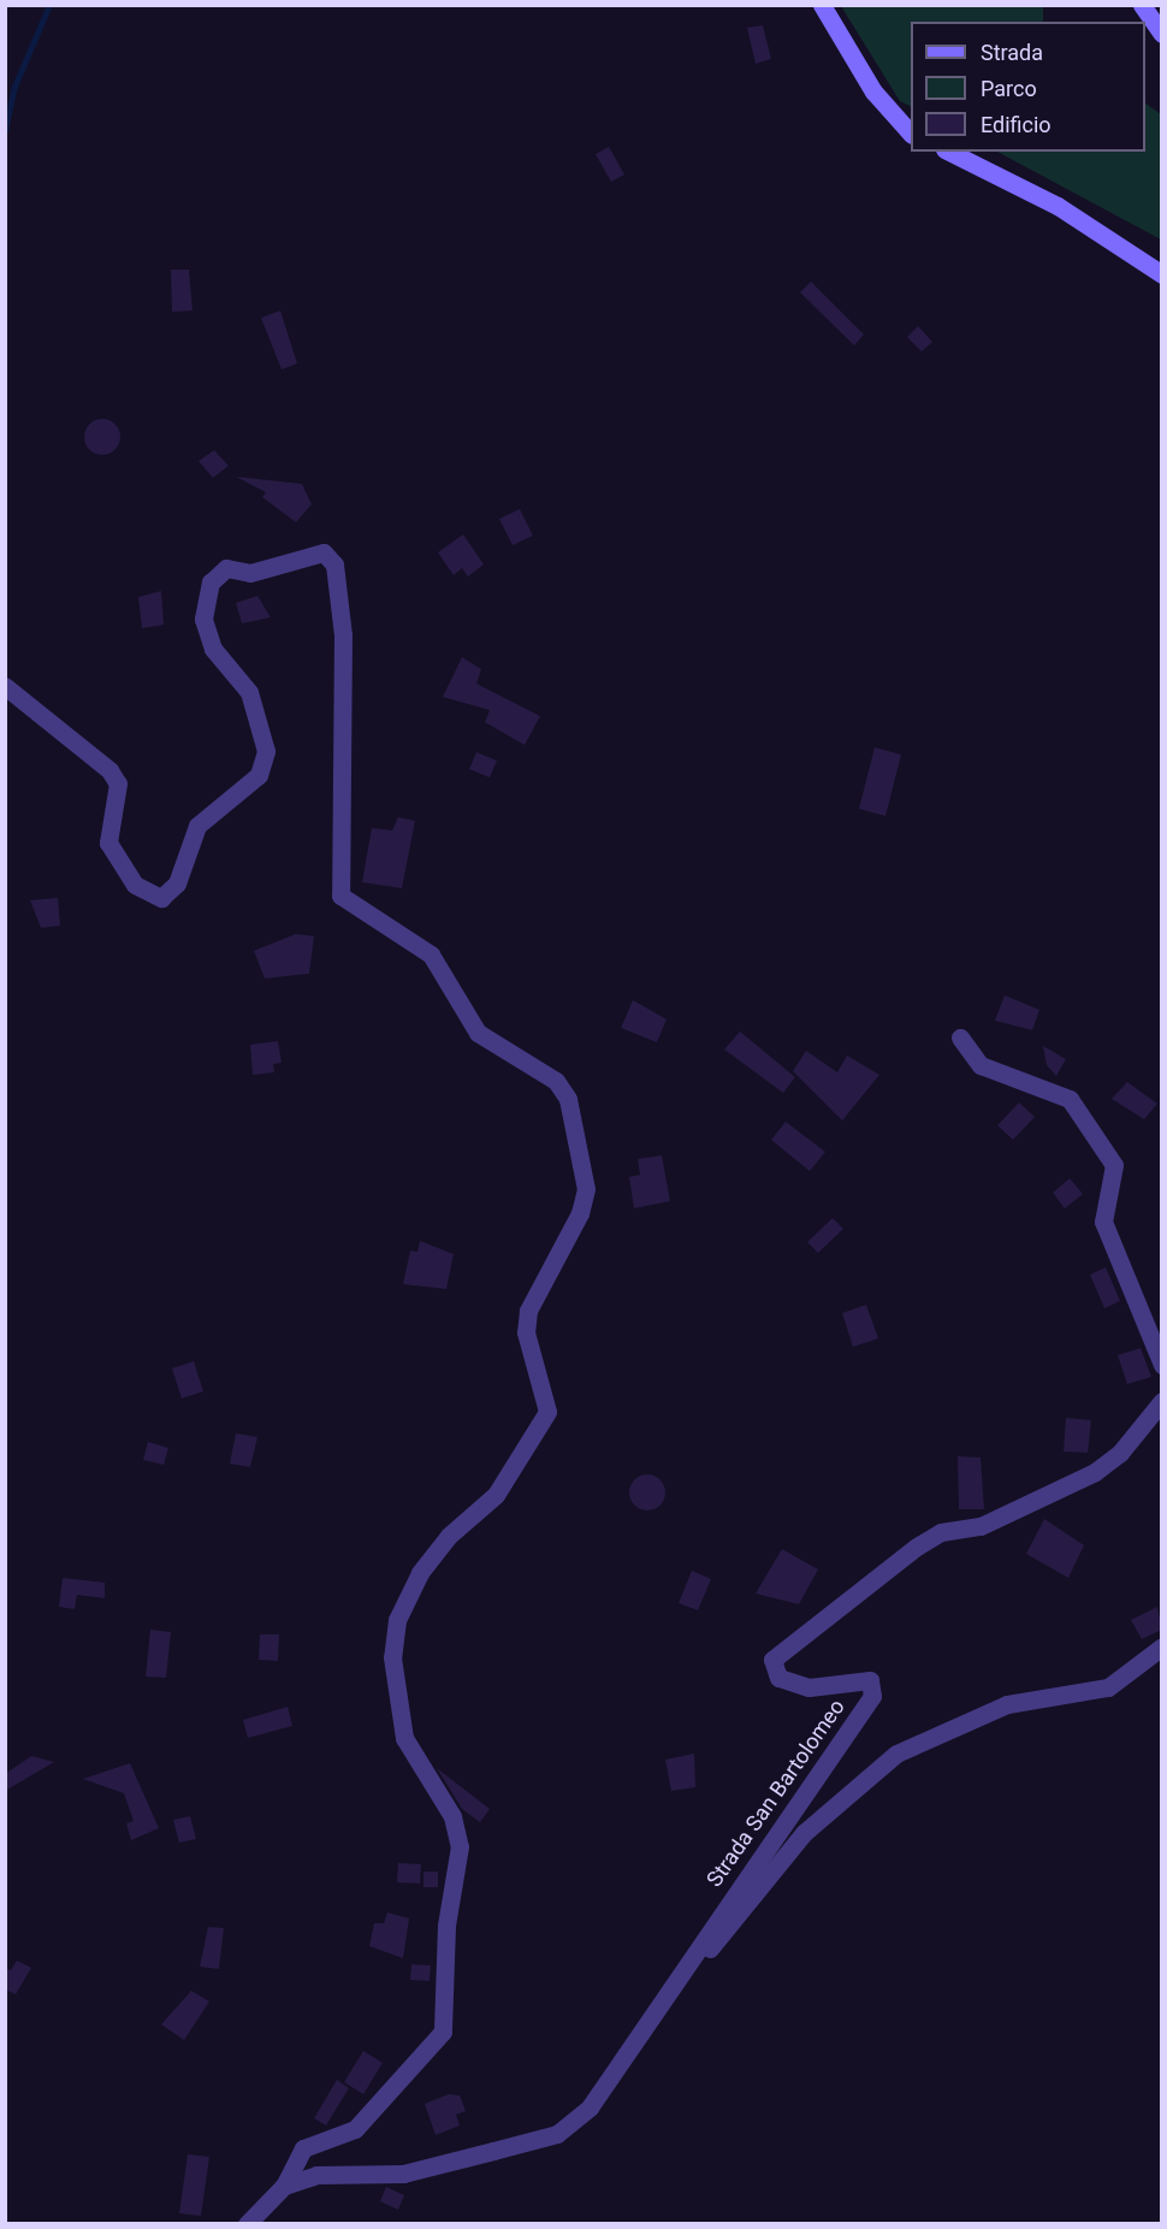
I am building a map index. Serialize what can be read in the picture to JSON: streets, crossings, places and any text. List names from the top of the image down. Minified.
{"streets":{"street":["Strada San Bartolomeo"]},"legend":["Strada","Parco","Edificio"]}
